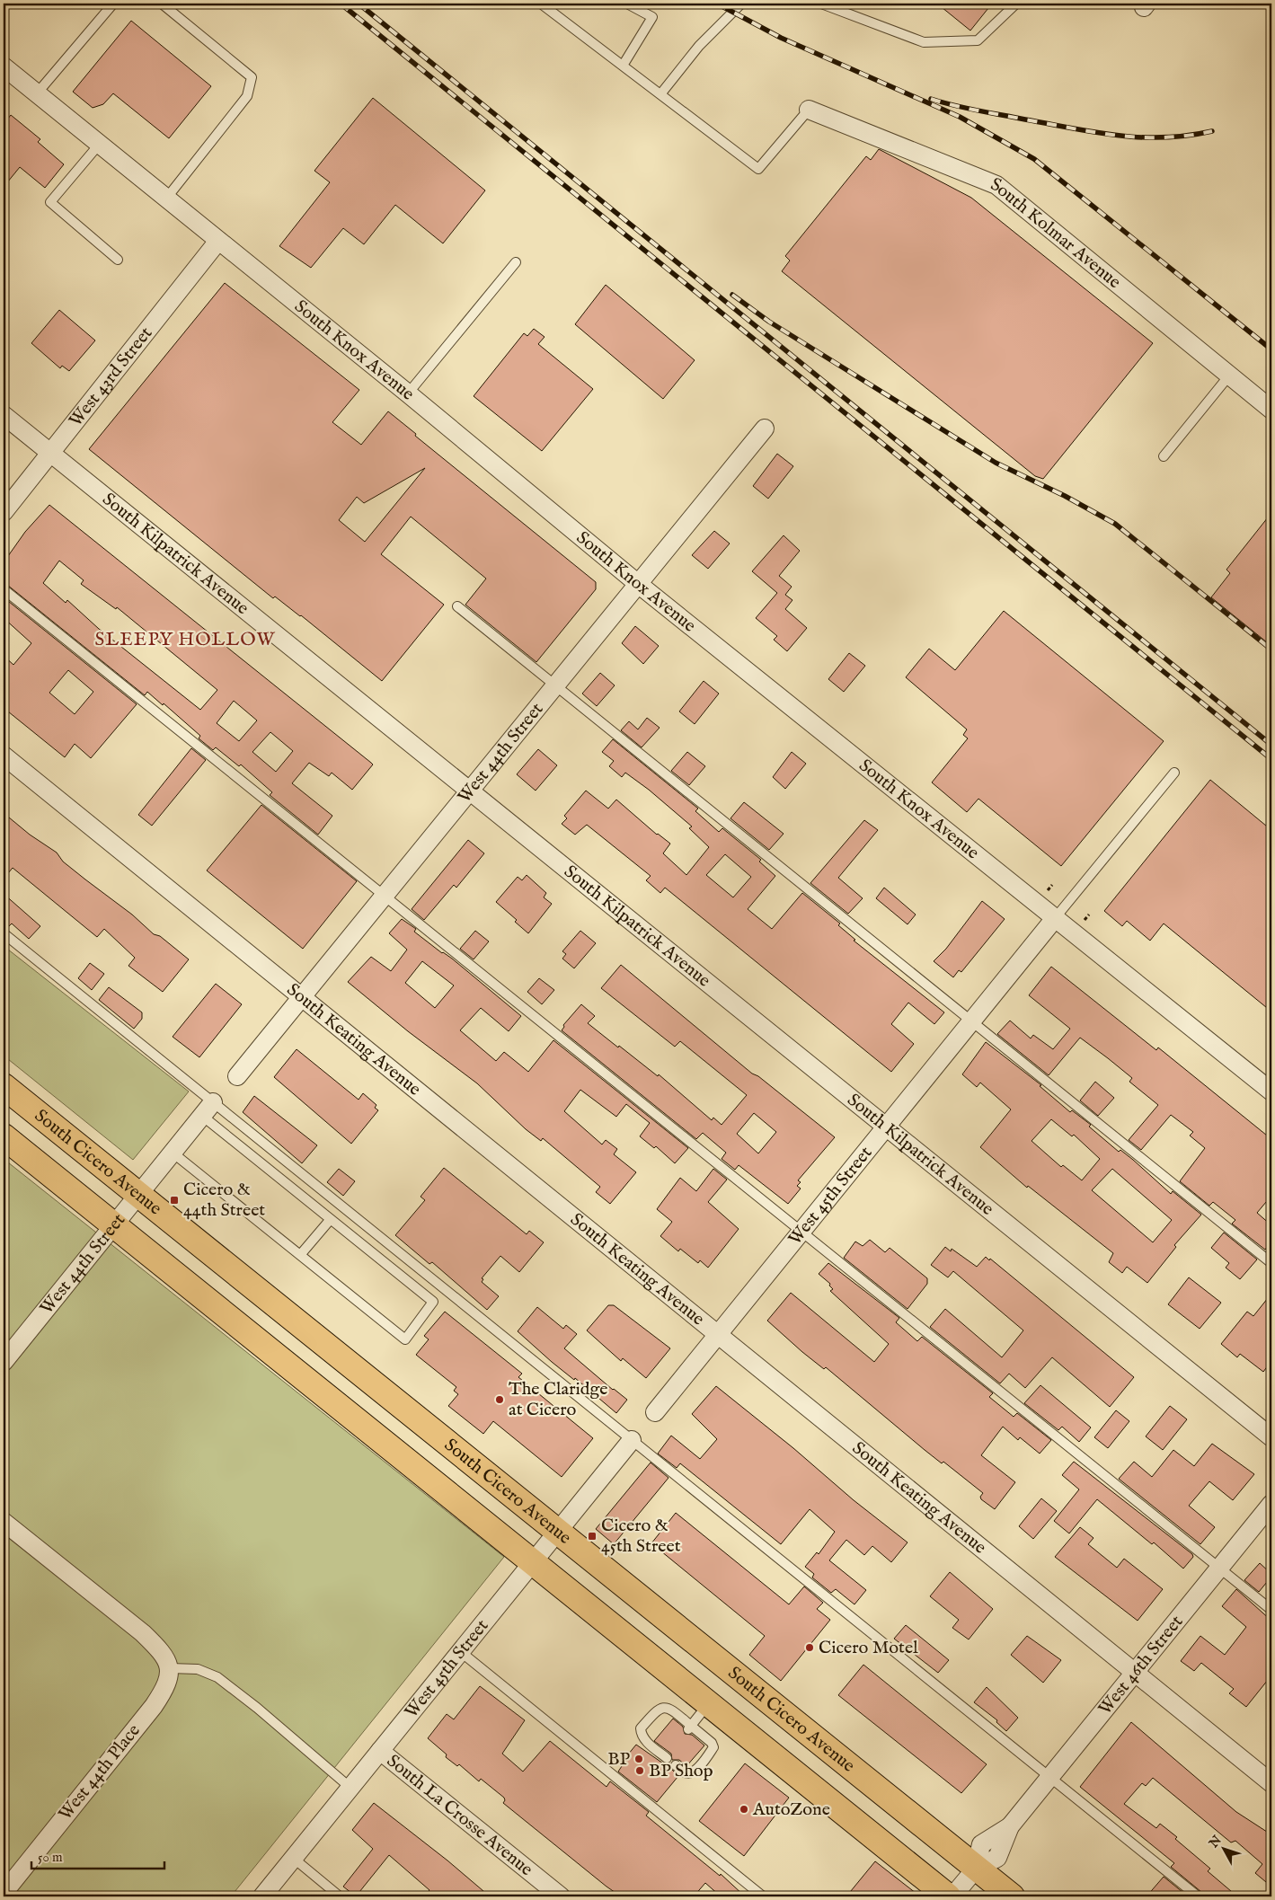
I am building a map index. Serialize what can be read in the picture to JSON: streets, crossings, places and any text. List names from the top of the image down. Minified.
{"streets":{"main road":["South Cicero Avenue"],"street":["South Kolmar Avenue","South Knox Avenue","West 43rd Street","South Kilpatrick Avenue","West 44th Street","South Keating Avenue","West 45th Street","West 46th Street","West 44th Place","South La Crosse Avenue"]},"crossings":[["South Knox Avenue","West 43rd Street"],["South Knox Avenue","West 44th Street"],["South Knox Avenue","West 45th Street"],["West 43rd Street","South Kilpatrick Avenue"],["South Kilpatrick Avenue","West 44th Street"],["South Kilpatrick Avenue","West 45th Street"],["West 44th Street","South Keating Avenue"],["West 44th Street","South Cicero Avenue"],["South Keating Avenue","West 45th Street"],["South Keating Avenue","West 46th Street"],["South Cicero Avenue","West 45th Street"],["South Cicero Avenue","West 46th Street"],["West 45th Street","South La Crosse Avenue"]],"districts":["SLEEPY HOLLOW"],"places":{"transit":["Cicero & 44th Street","Cicero & 45th Street"],"other":["The Claridge at Cicero","Cicero Motel","BP","BP Shop","AutoZone"]},"scale_bar":"50 m","north":"top left"}
